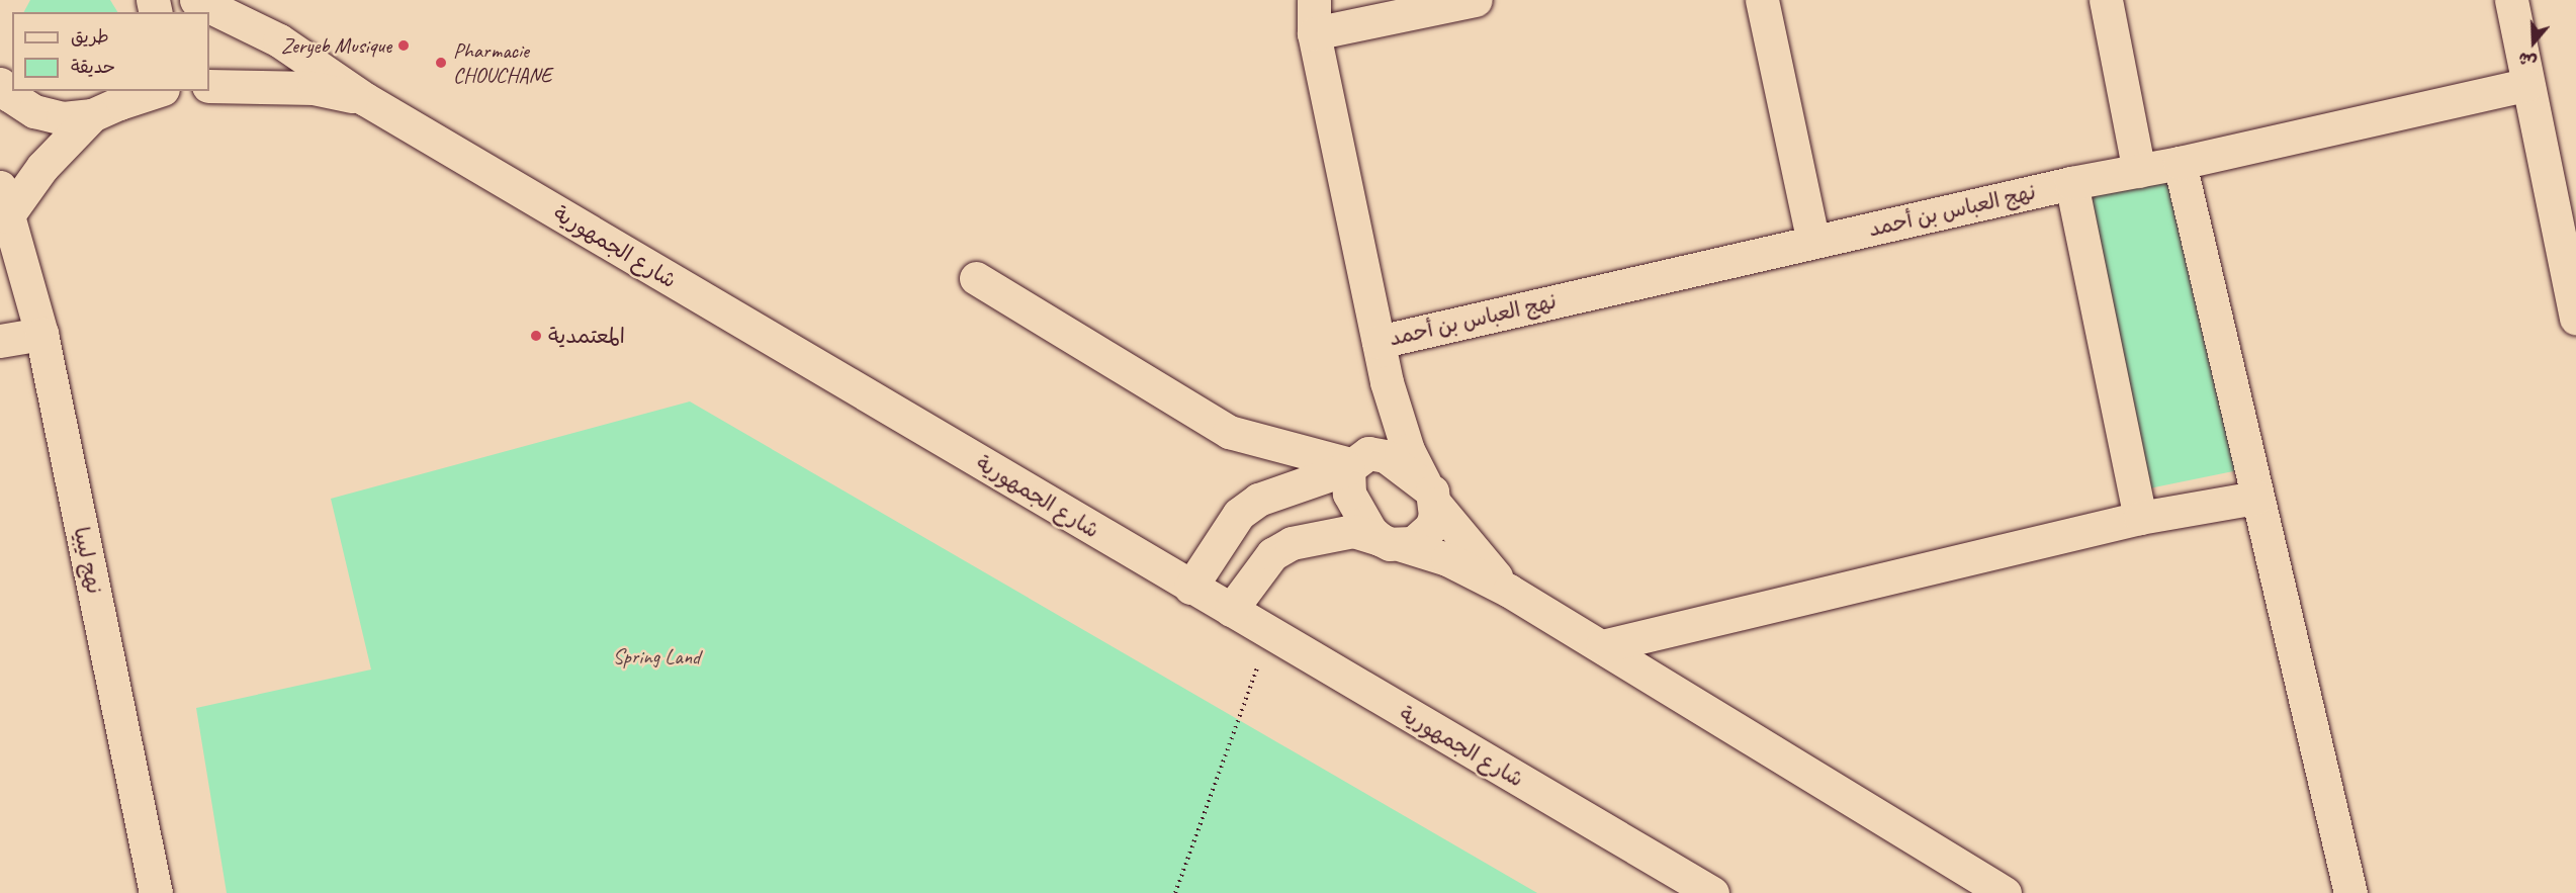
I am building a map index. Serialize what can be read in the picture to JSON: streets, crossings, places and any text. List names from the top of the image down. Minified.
{"streets":{"street":["نهج العباس بن أحمد","شارع الجمهورية","نهج ليبيا"]},"parks":["Spring Land"],"places":["Zeryeb Musique","Pharmacie CHOUCHANE","المعتمدية"],"legend":["طريق","حديقة"],"north":"bottom"}
